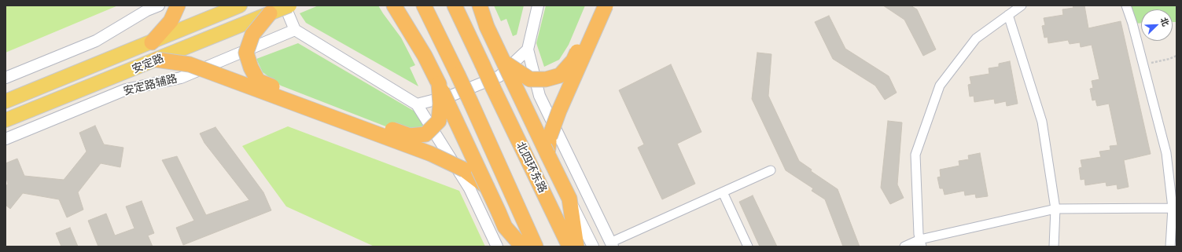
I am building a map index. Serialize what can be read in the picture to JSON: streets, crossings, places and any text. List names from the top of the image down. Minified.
{"streets":{"highway":["北四环东路"],"main road":["安定路"],"street":["安定路辅路"]},"north":"top right"}
